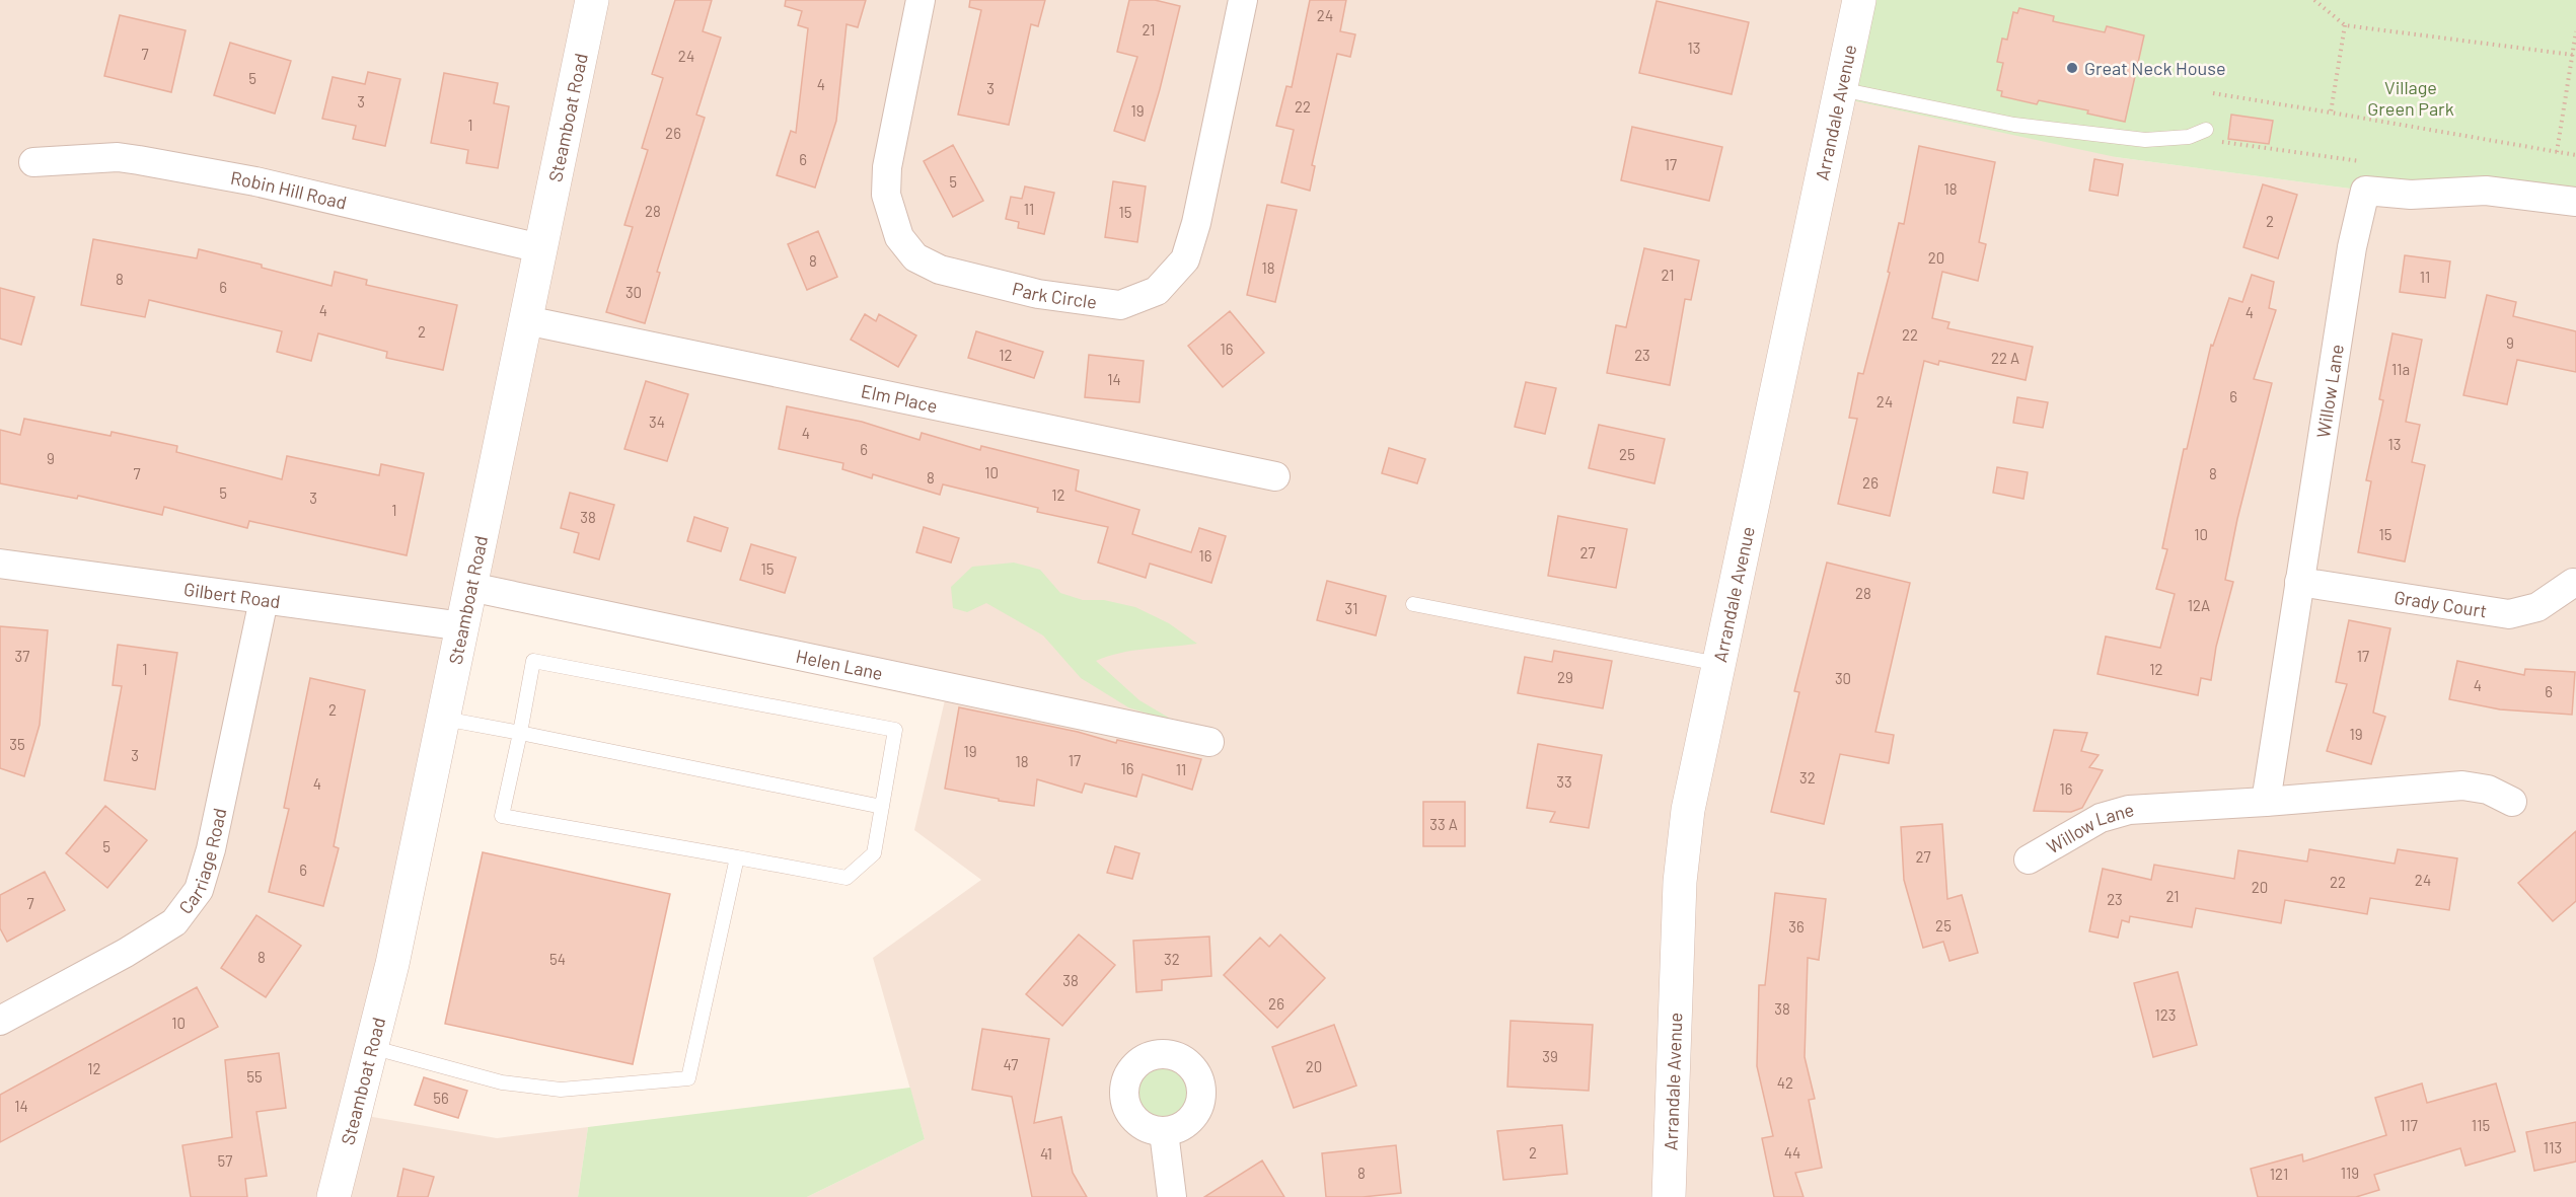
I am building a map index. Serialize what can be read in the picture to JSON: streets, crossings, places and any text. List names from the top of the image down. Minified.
{"streets":{"street":["Arrandale Avenue","Steamboat Road","Robin Hill Road","Park Circle","Willow Lane","Elm Place","Gilbert Road","Grady Court","Helen Lane","Carriage Road"]},"crossings":[["Steamboat Road","Robin Hill Road"],["Steamboat Road","Elm Place"],["Steamboat Road","Gilbert Road"],["Steamboat Road","Helen Lane"],["Willow Lane","Grady Court"],["Gilbert Road","Carriage Road"]],"parks":["Village Green Park"],"places":["Great Neck House"],"house_numbers":["24","21","13","7","24","5","4","3","3","22","19","1","26","6","17","5","18","11","28","15","2","20","8","18","21","11","8","6","30","4","4","2","22","9","16","12","23","22 A","11a","14","6","24","34","4","13","6","25","9","10","7","8","8","26","5","12","3","1","38","10","15","27","16","15","28","12A","31","37","17","1","12","29","30","4","6","2","19","35","19","3","17","18","16","11","32","33","4","16","33 A","5","27","6","24","22","20","21","23","7","25","36","8","54","32","38","26","38","123","10","39","47","20","12","55","42","56","14","117","115","113","2","44","41","57","8","119","121"]}
